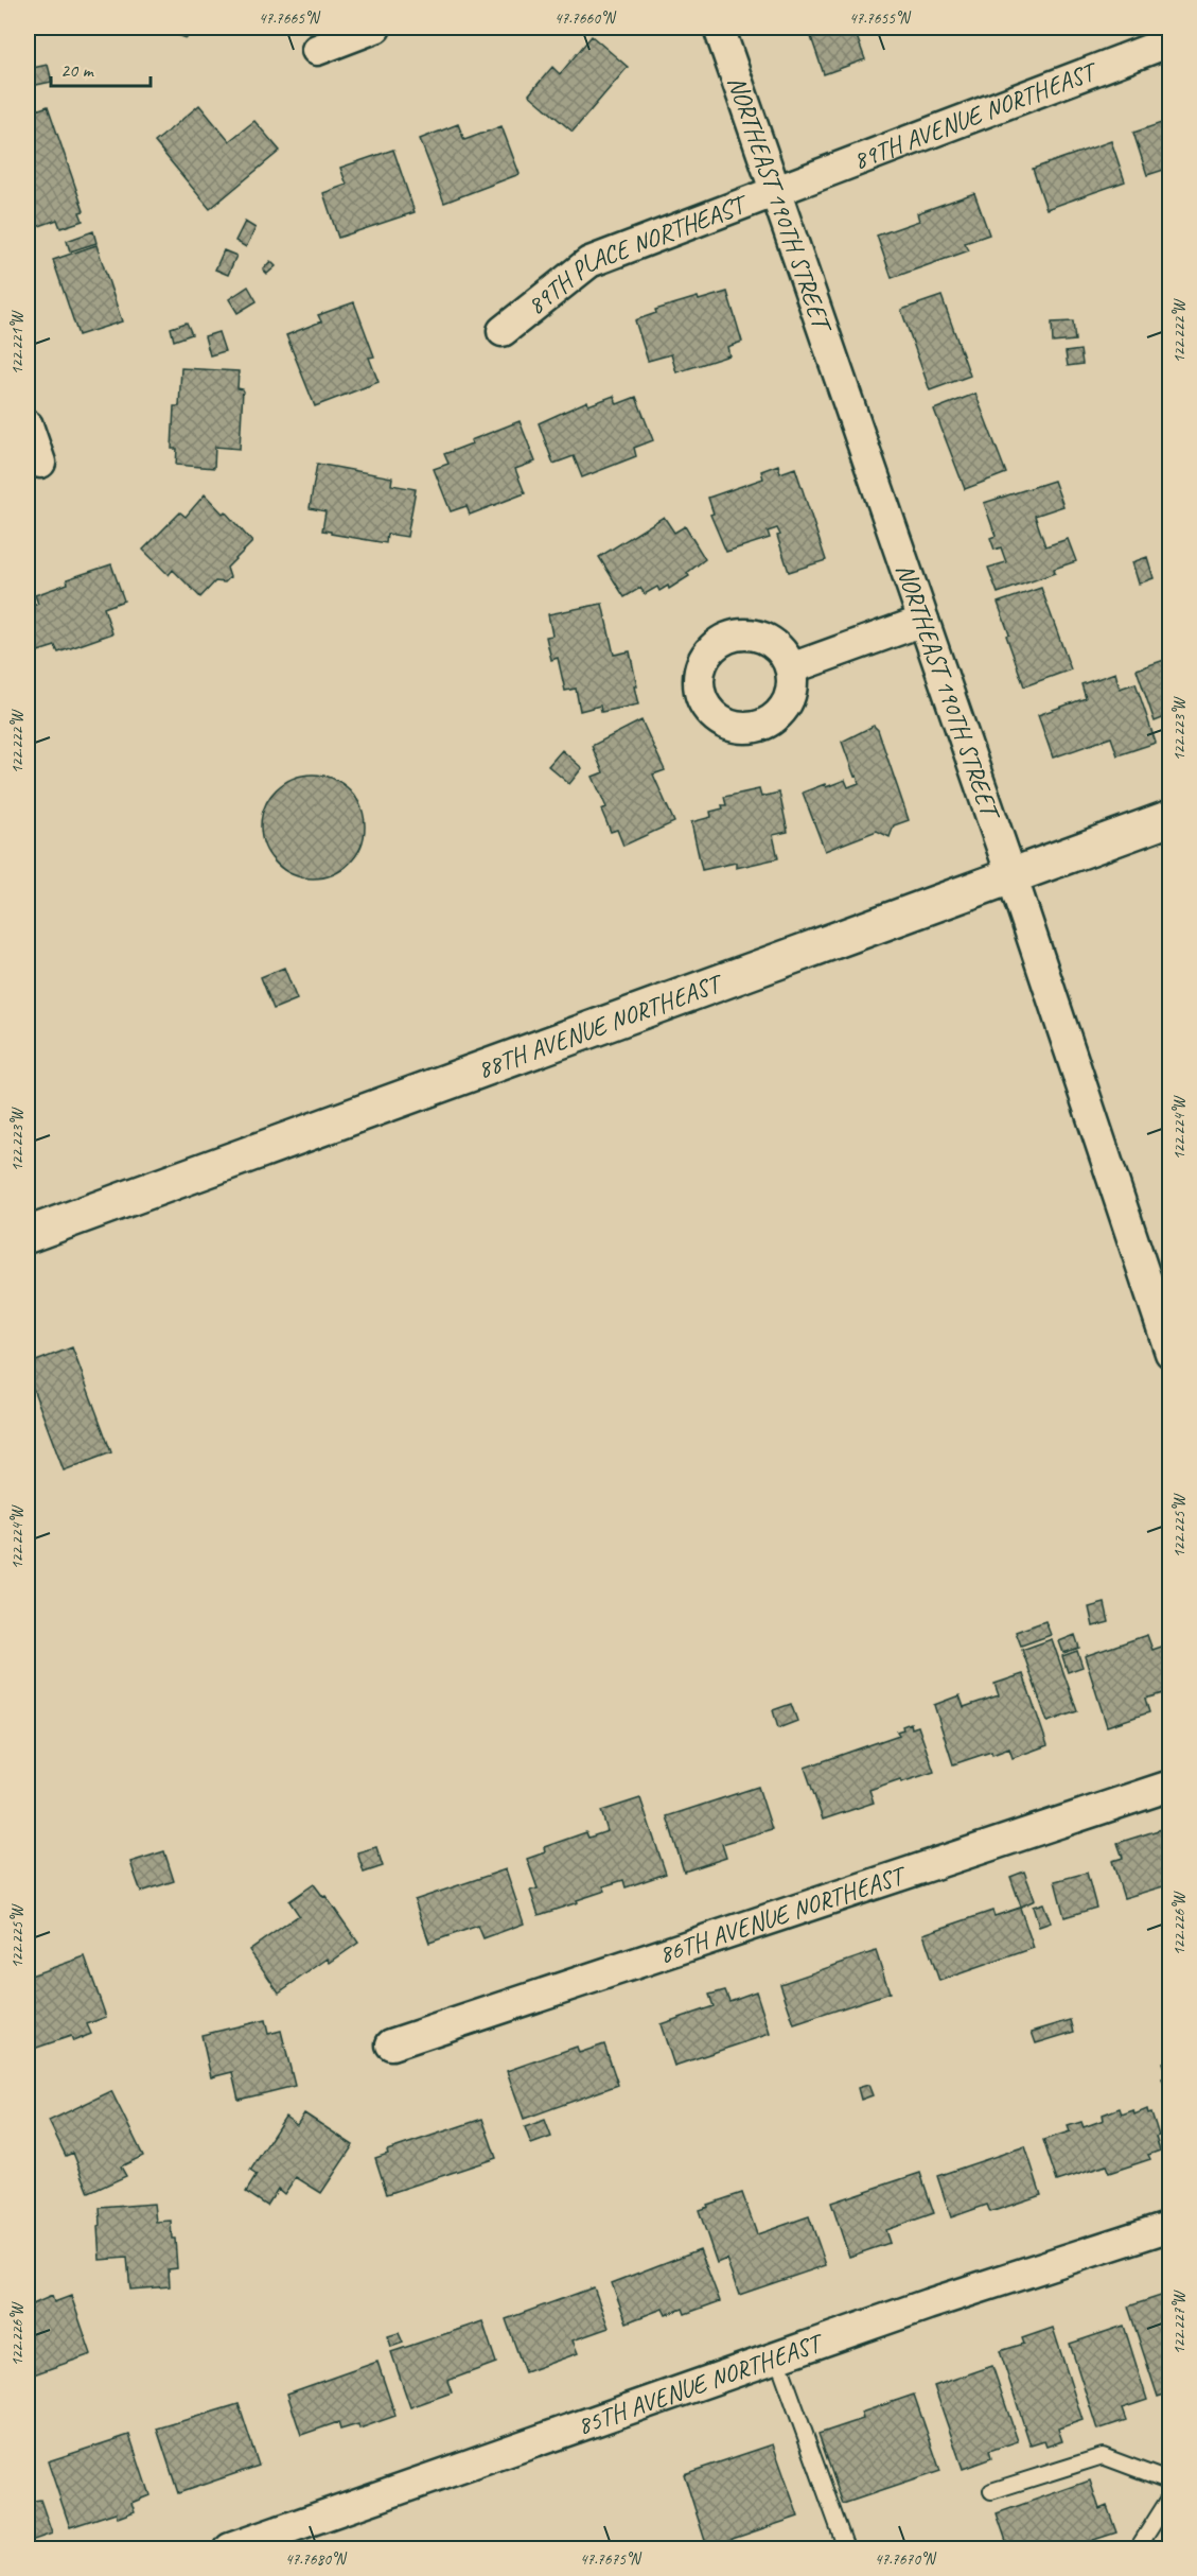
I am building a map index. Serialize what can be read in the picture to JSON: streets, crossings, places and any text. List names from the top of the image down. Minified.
{"streets":{"street":["89TH AVENUE NORTHEAST","NORTHEAST 190TH STREET","89TH PLACE NORTHEAST","88TH AVENUE NORTHEAST","86TH AVENUE NORTHEAST","85TH AVENUE NORTHEAST"]},"crossings":[["89TH AVENUE NORTHEAST","NORTHEAST 190TH STREET"],["89TH AVENUE NORTHEAST","89TH PLACE NORTHEAST"],["NORTHEAST 190TH STREET","89TH PLACE NORTHEAST"],["NORTHEAST 190TH STREET","88TH AVENUE NORTHEAST"]],"scale_bar":"20 m","coordinates":["47.7665°N","47.7660°N","47.7655°N","122.222°W","122.221°W","122.223°W","122.224°W","122.225°W","122.226°W","122.227°W","47.7680°N","47.7675°N","47.7670°N"]}
